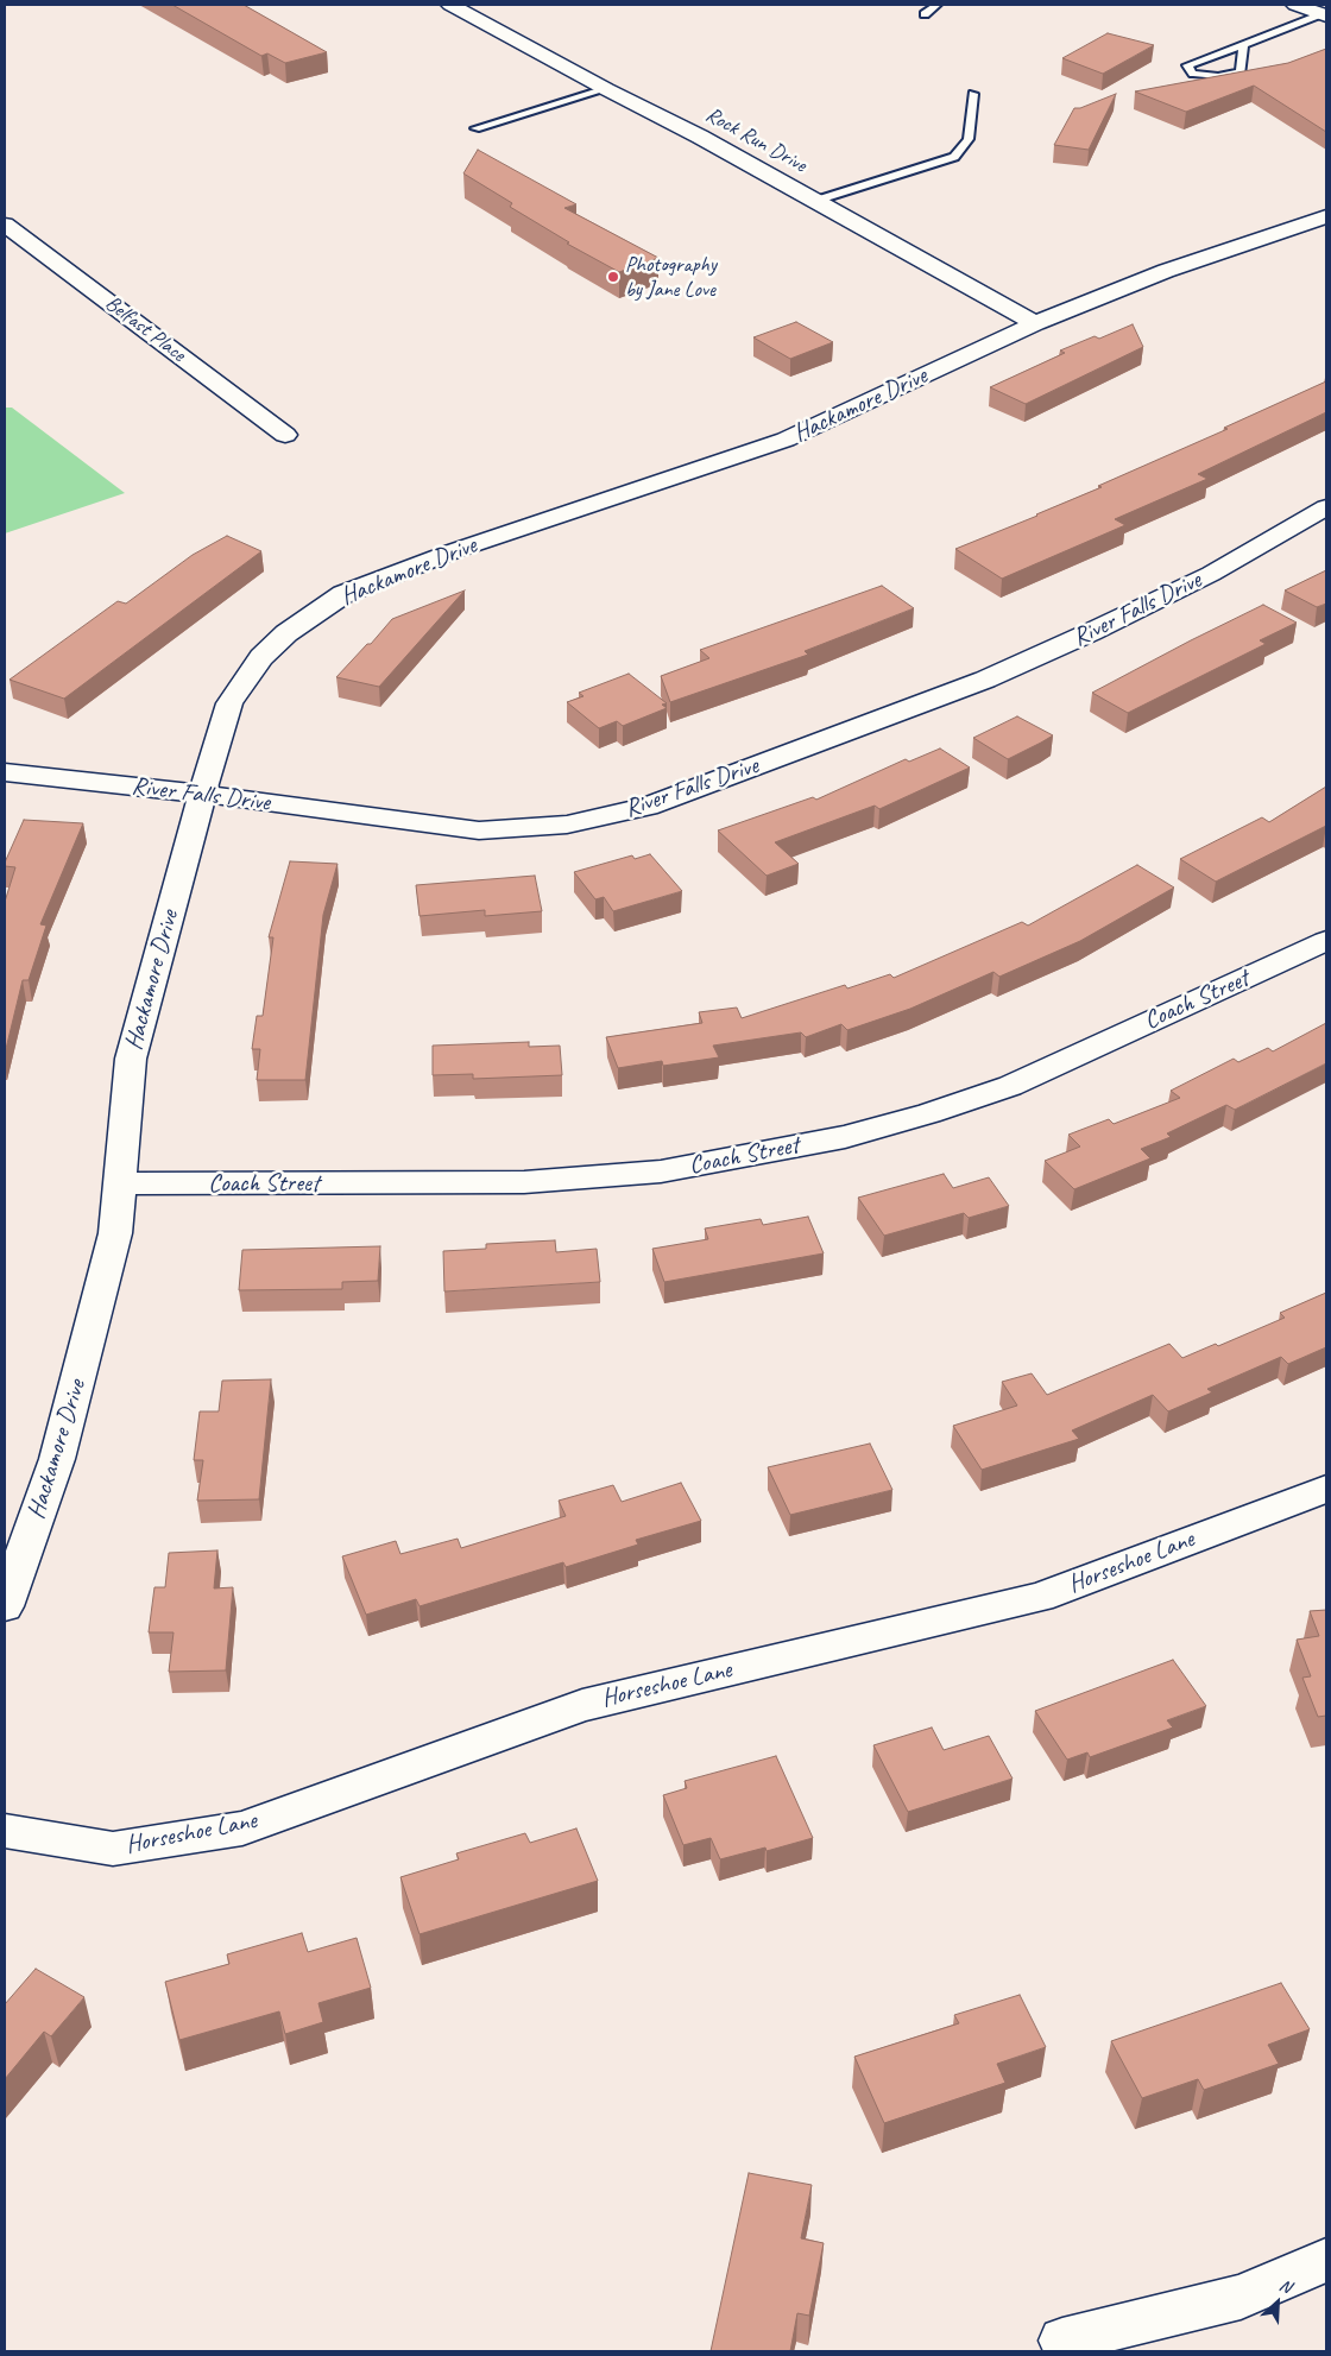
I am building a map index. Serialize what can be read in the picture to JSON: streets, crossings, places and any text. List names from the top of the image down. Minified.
{"streets":{"street":["Rock Run Drive","Belfast Place","Hackamore Drive","River Falls Drive","Coach Street","Horseshoe Lane"]},"crossings":[["Rock Run Drive","Hackamore Drive"],["Hackamore Drive","River Falls Drive"],["Hackamore Drive","Coach Street"]],"places":["Photography by Jane Love"],"north":"top right"}
